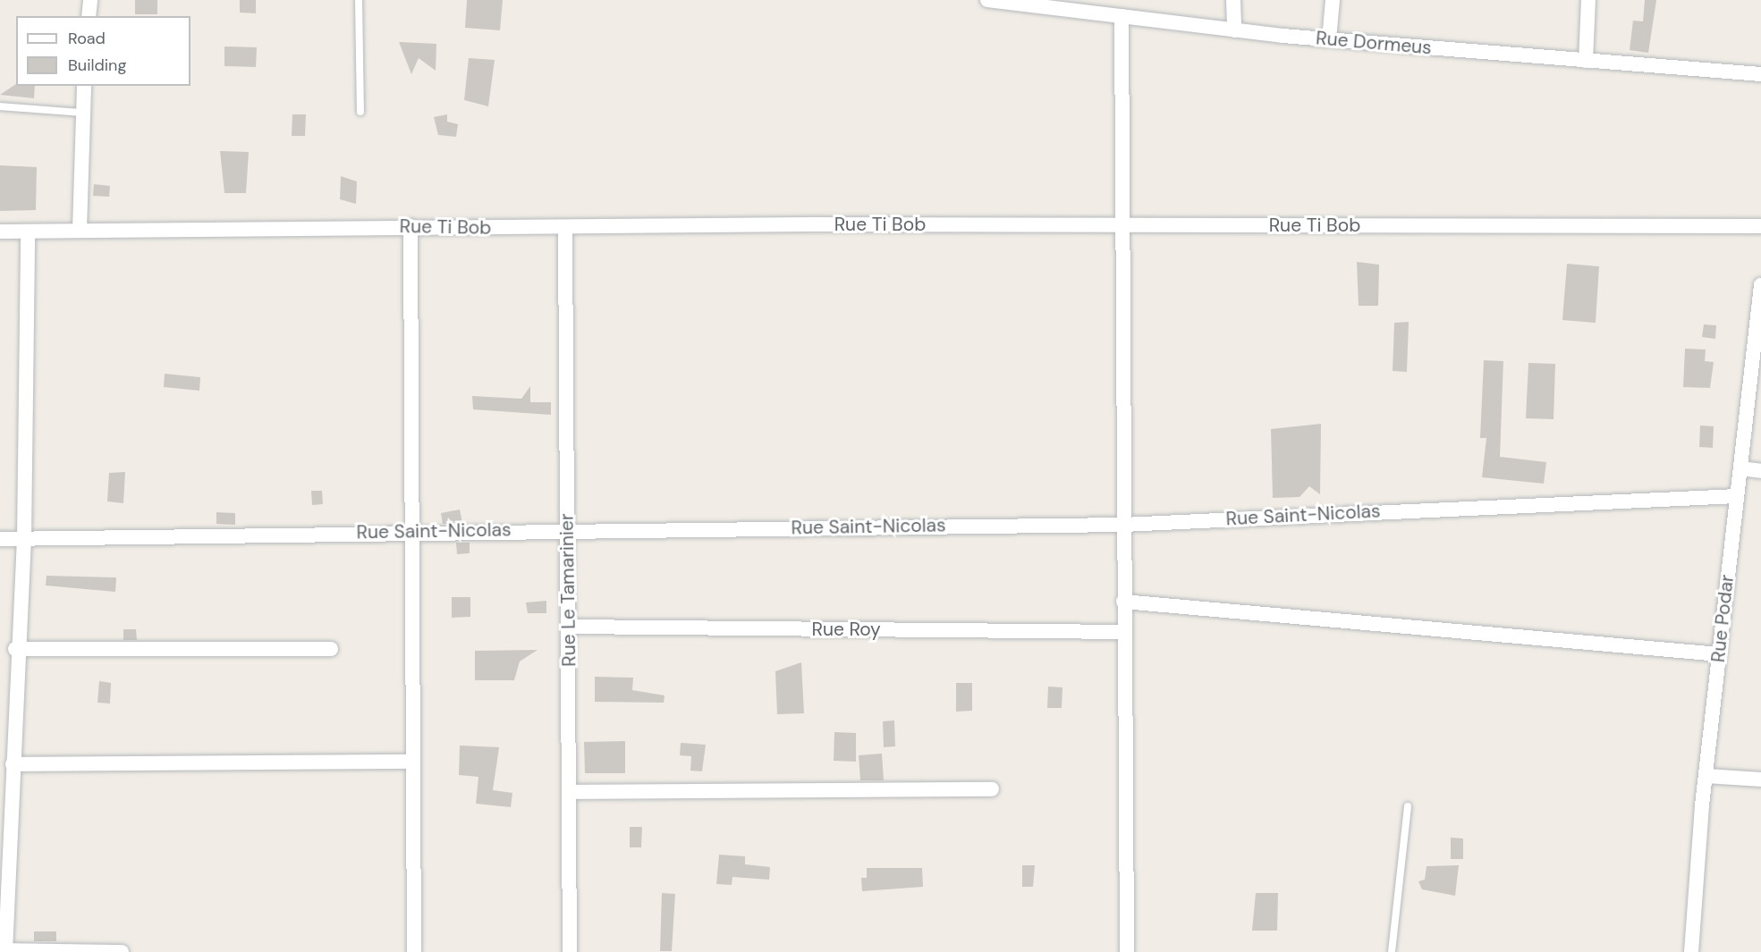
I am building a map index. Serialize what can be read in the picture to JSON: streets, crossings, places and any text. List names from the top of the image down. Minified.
{"streets":{"street":["Rue Dormeus","Rue Ti Bob","Rue Saint-Nicolas","Rue Le Tamarinier","Rue Podar","Rue Roy"]},"crossings":[["Rue Ti Bob","Rue Le Tamarinier"],["Rue Saint-Nicolas","Rue Le Tamarinier"],["Rue Saint-Nicolas","Rue Podar"],["Rue Le Tamarinier","Rue Roy"]],"legend":["Road","Building"]}
